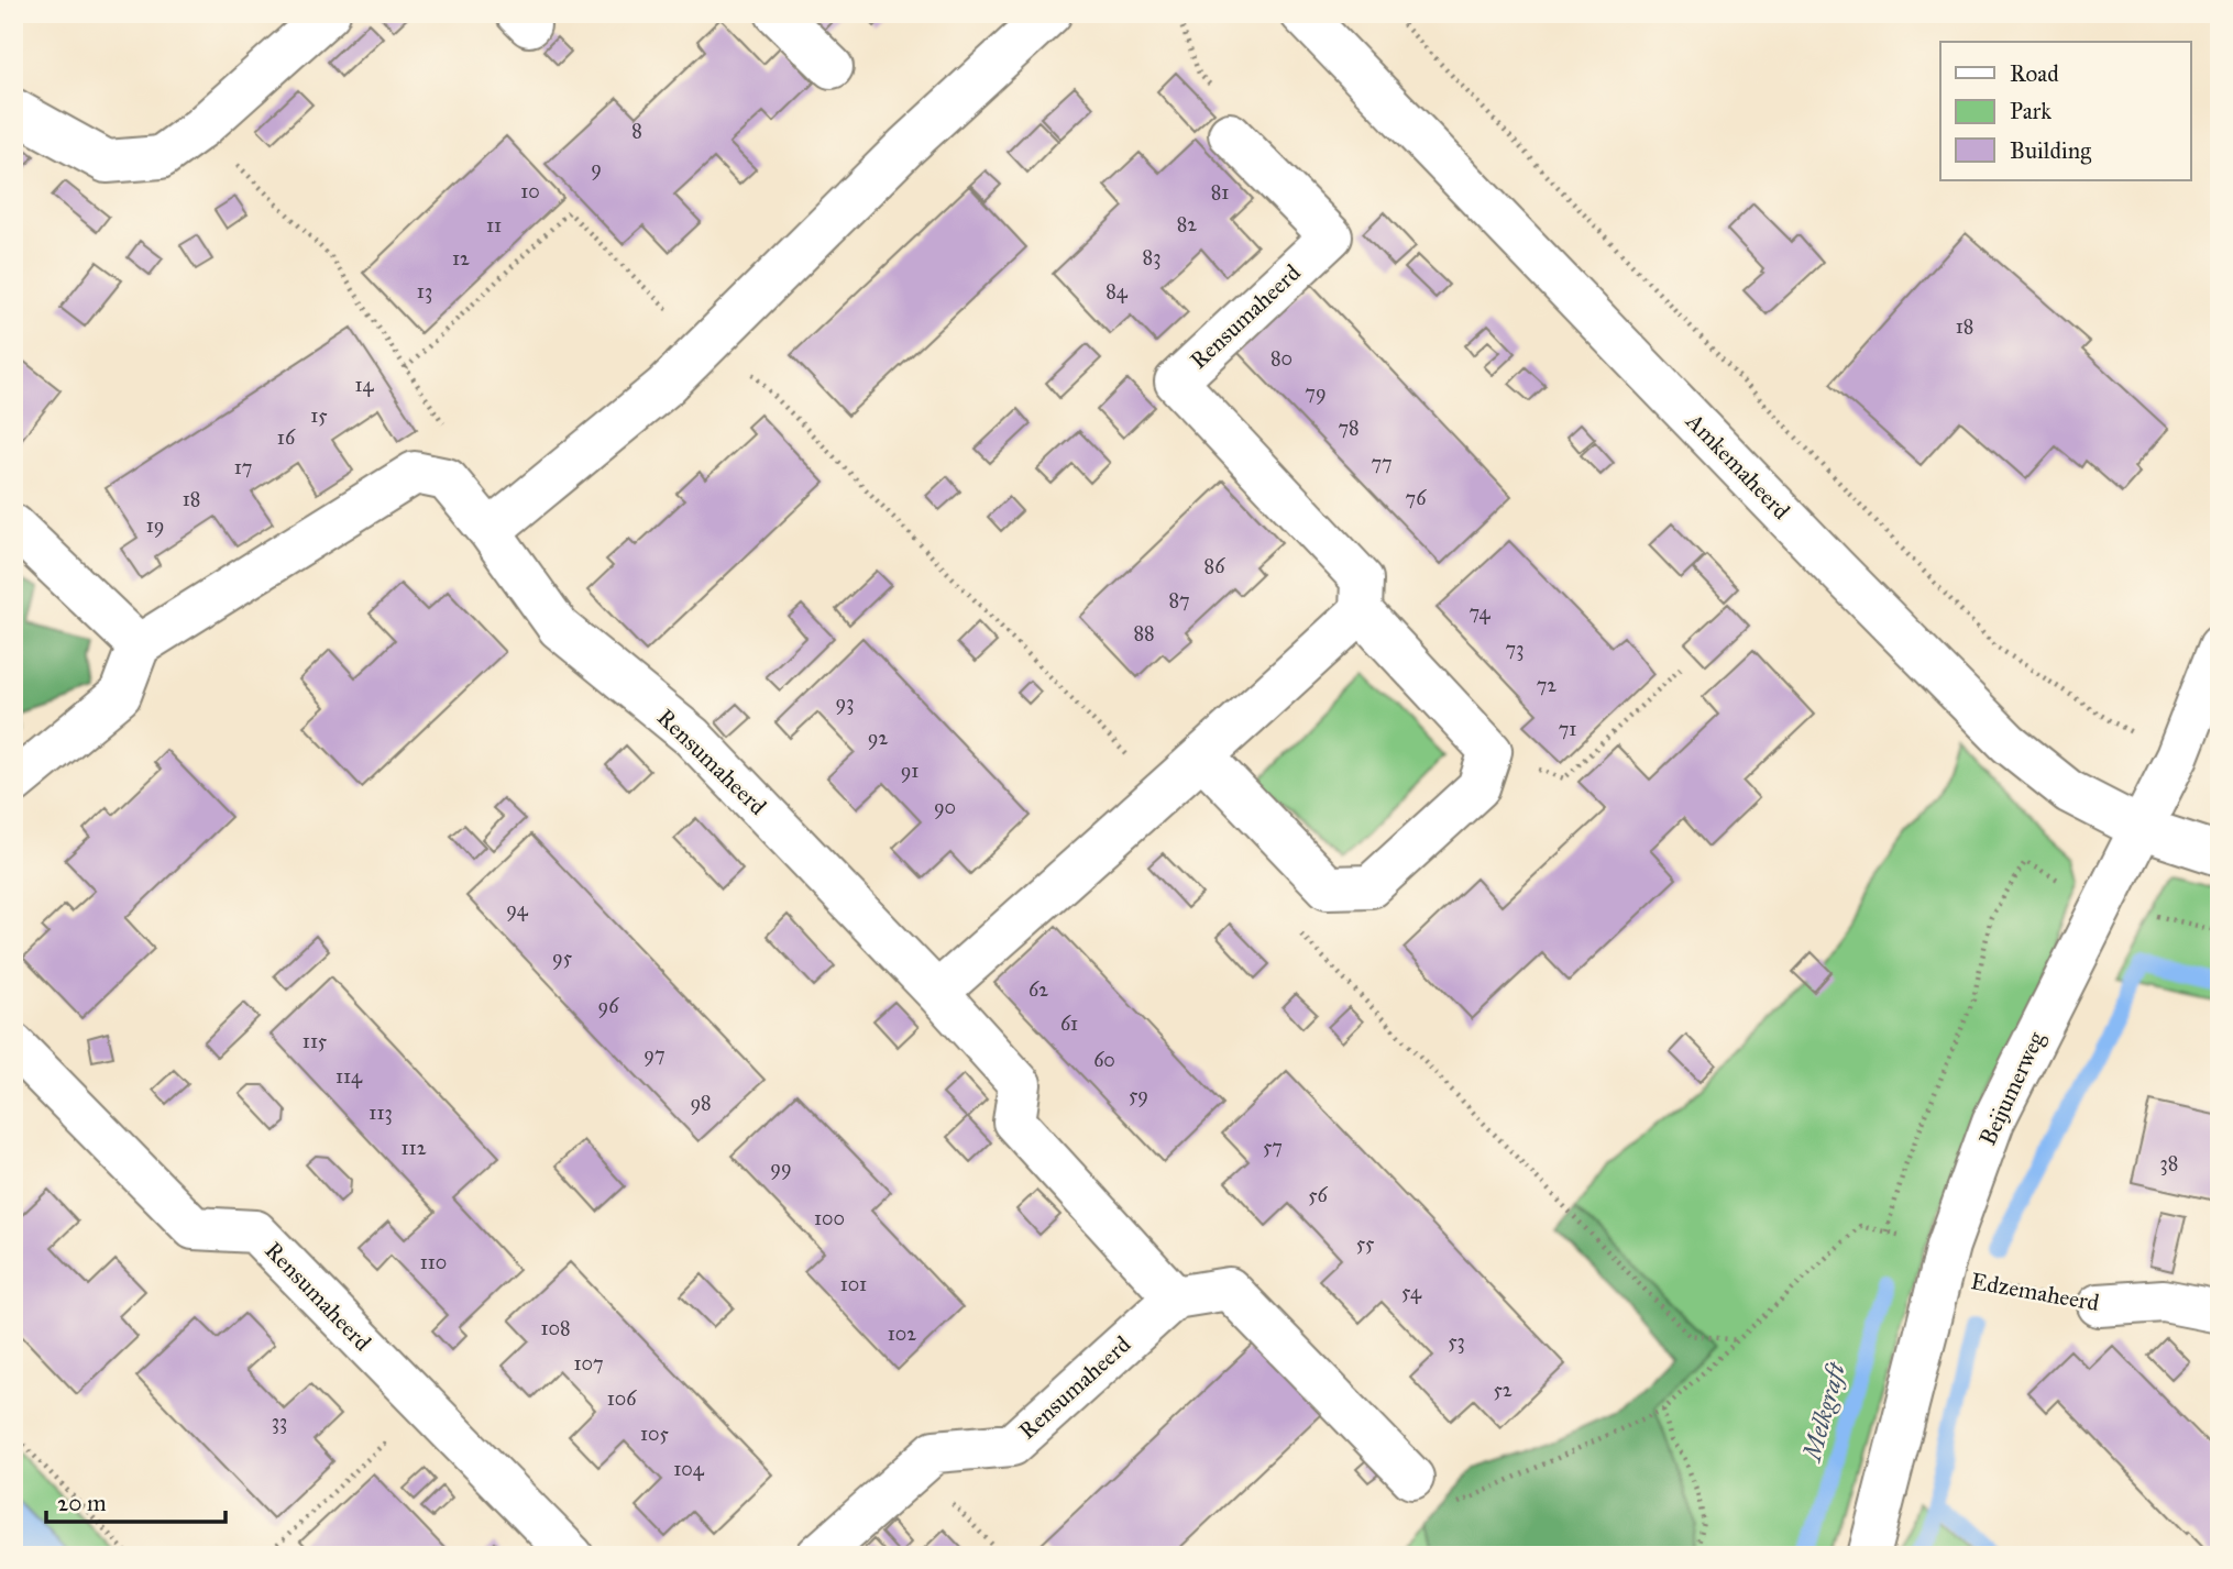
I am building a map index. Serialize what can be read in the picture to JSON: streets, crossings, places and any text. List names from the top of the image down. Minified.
{"streets":{"street":["Rensumaheerd","Amkemaheerd","Beijumerweg","Edzemaheerd"]},"crossings":[["Amkemaheerd","Beijumerweg"],["Beijumerweg","Edzemaheerd"]],"water":["Melkgraft"],"house_numbers":["8","9","10","81","82","11","83","12","13","84","18","80","14","79","15","78","16","77","17","76","18","19","86","87","74","88","73","72","93","71","92","91","90","94","95","62","96","61","115","97","60","114","59","98","113","57","112","38","99","56","100","55","110","101","54","108","102","53","107","52","106","33","105","104"],"legend":["Road","Park","Building"],"scale_bar":"20 m"}
